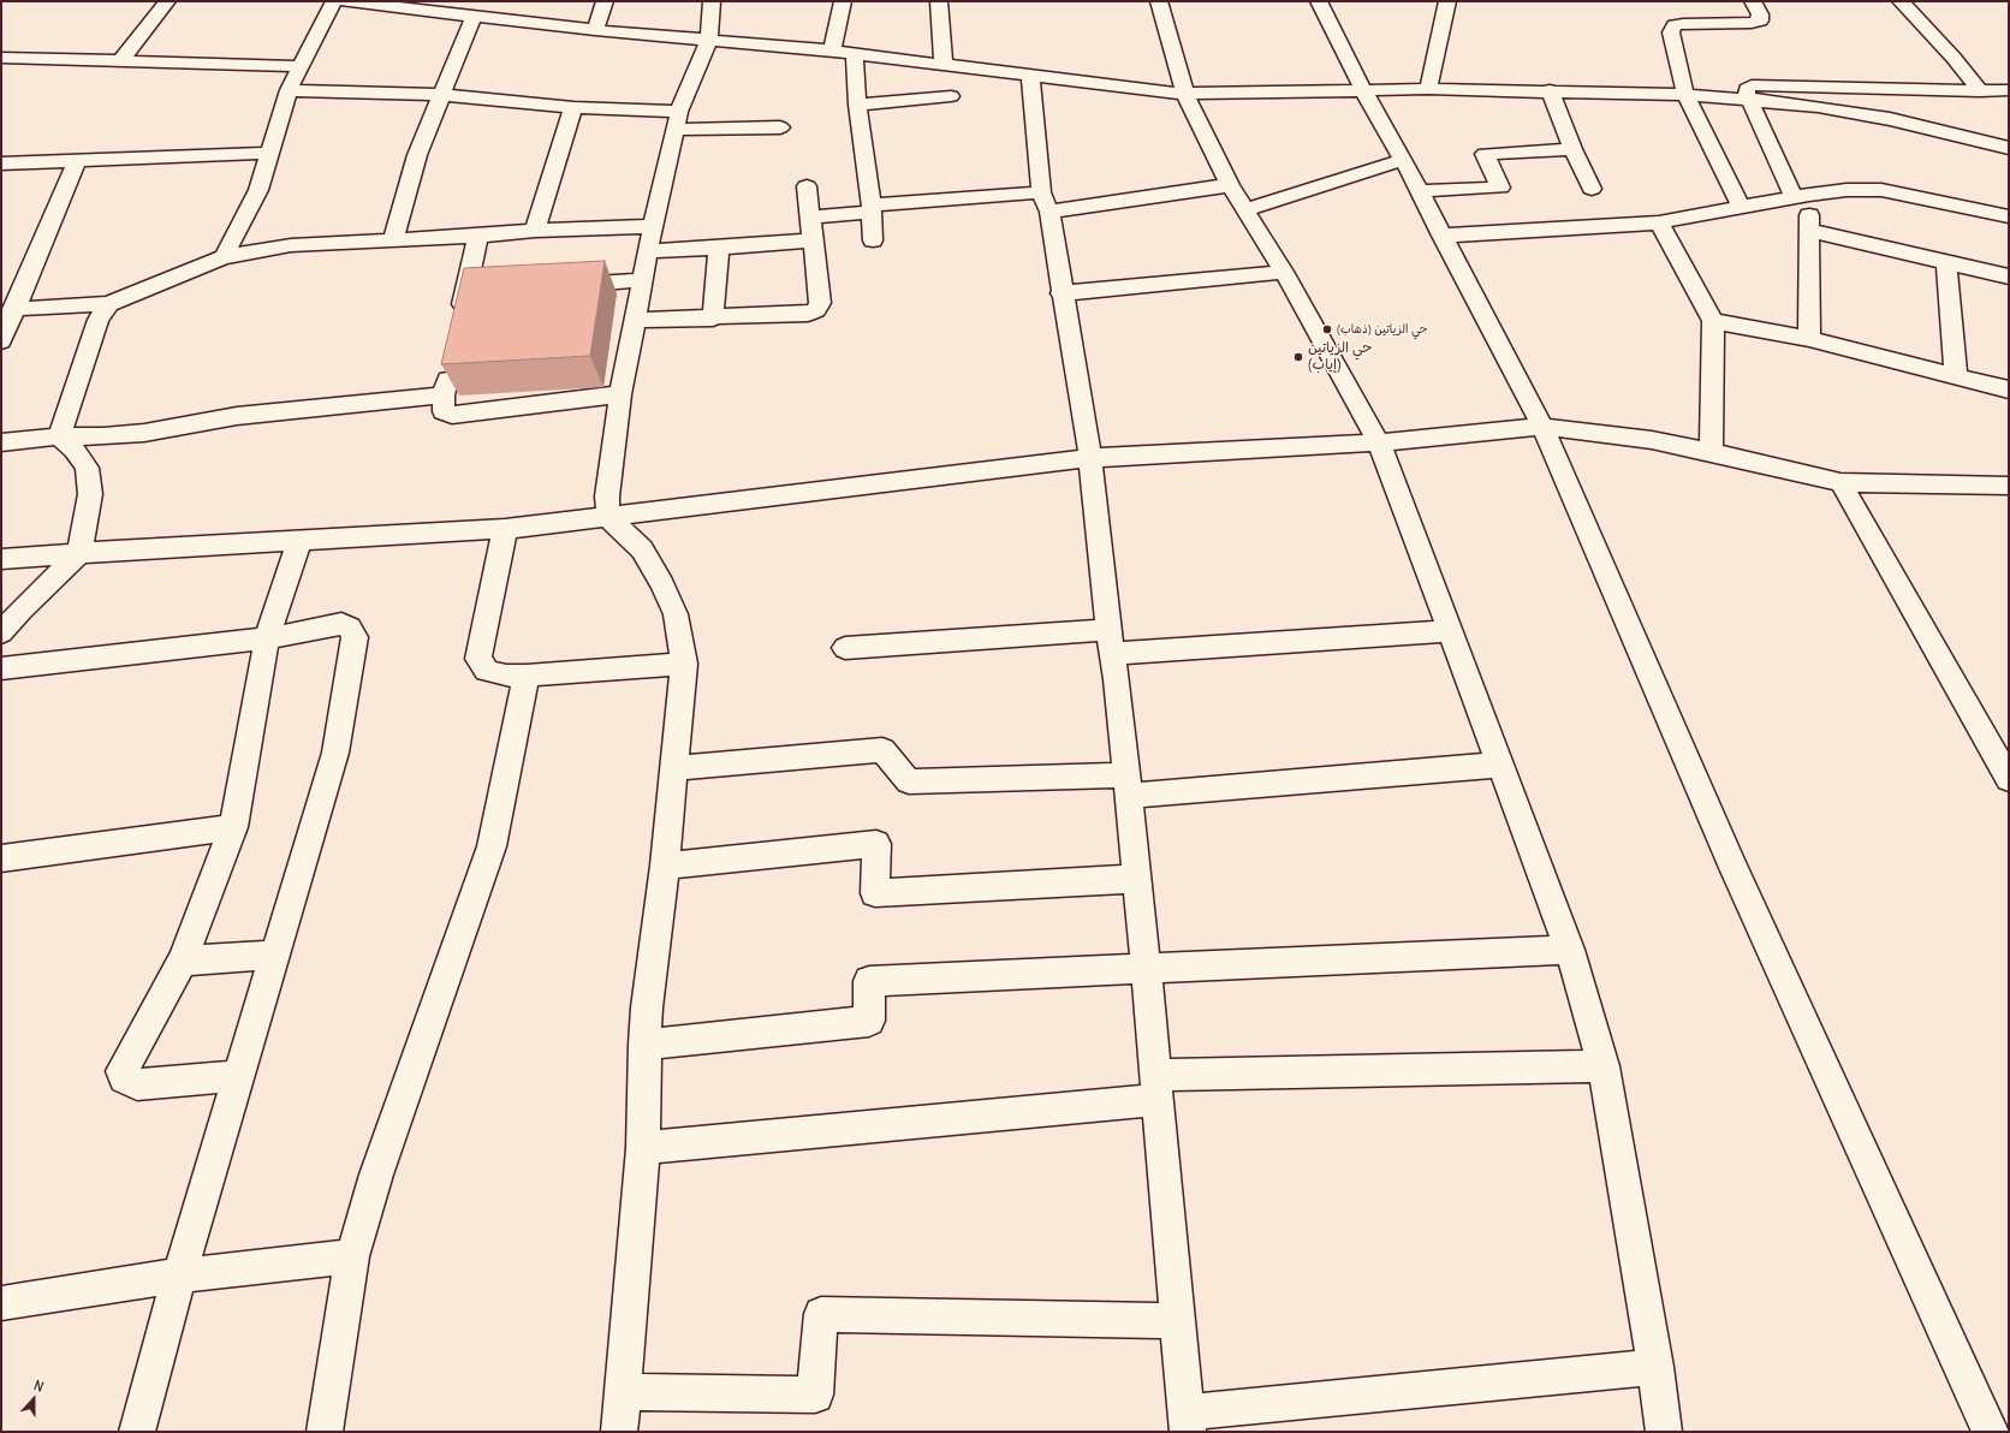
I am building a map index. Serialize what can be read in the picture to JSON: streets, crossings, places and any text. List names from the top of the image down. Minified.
{"places":["حي الزياتين (ذهاب)","حي الزياتين (إياب)"],"north":"top"}
